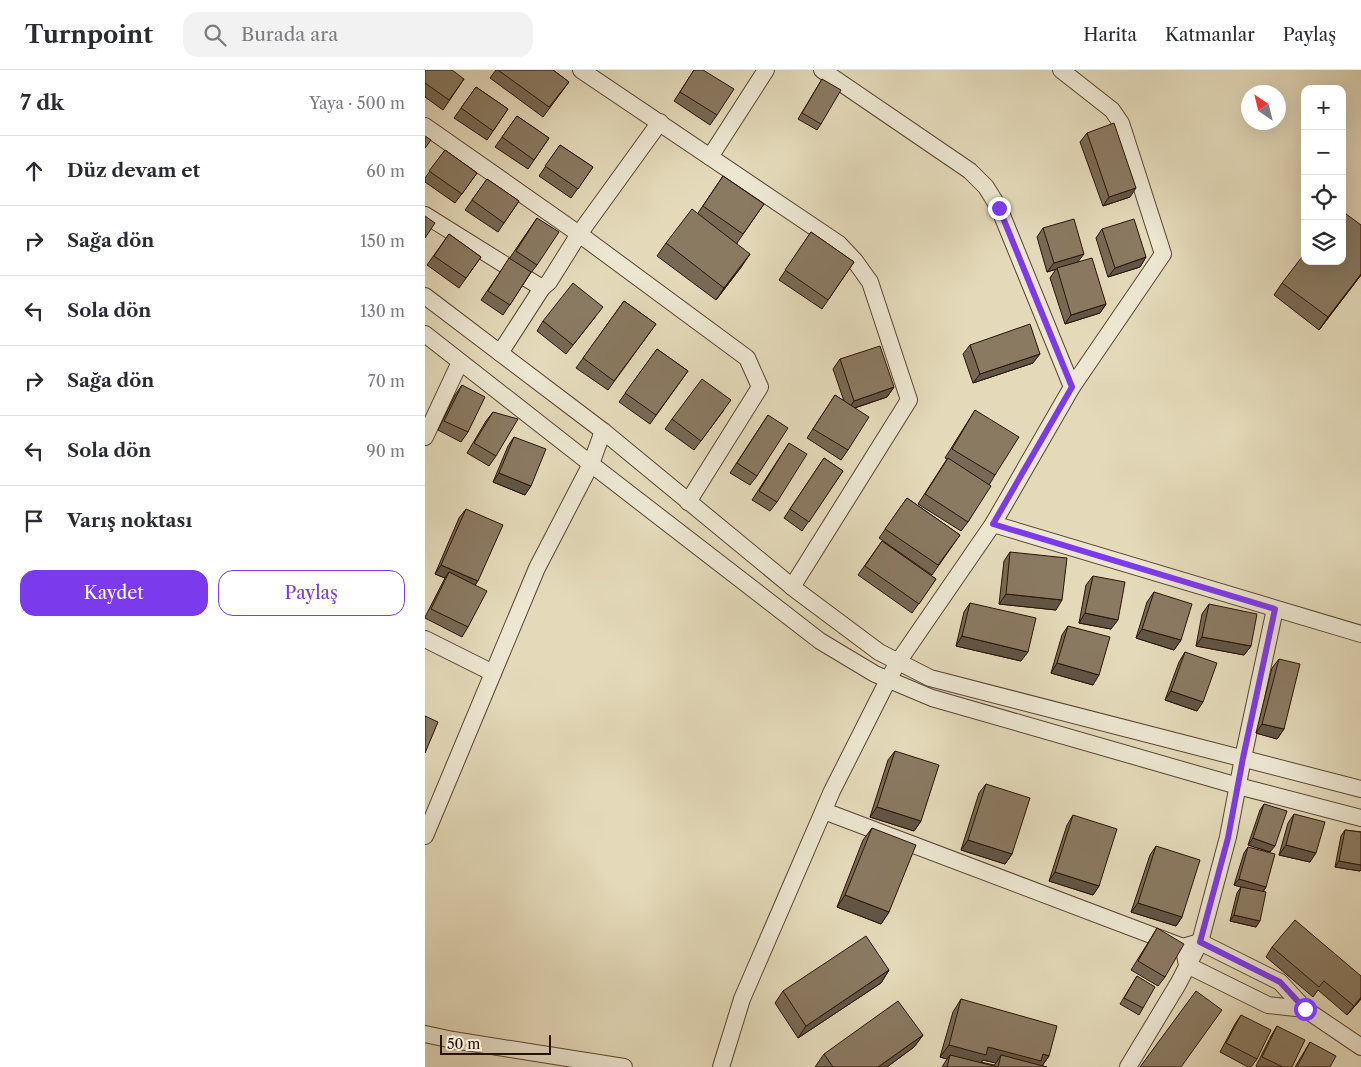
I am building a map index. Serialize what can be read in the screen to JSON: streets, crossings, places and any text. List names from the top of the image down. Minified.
{"scale_bar":"50 m","north":"top left","page":{"header":"Turnpoint","search":"Burada ara","nav":["Harita","Katmanlar","Paylaş"],"heading":["7 dk","Yaya · 500 m"],"map_buttons":["+","−"],"list":[["Düz devam et","60 m"],["Sağa dön","150 m"],["Sola dön","130 m"],["Sağa dön","70 m"],["Sola dön","90 m"],"Varış noktası"],"buttons":["Kaydet","Paylaş"],"scale":"50 m"}}
